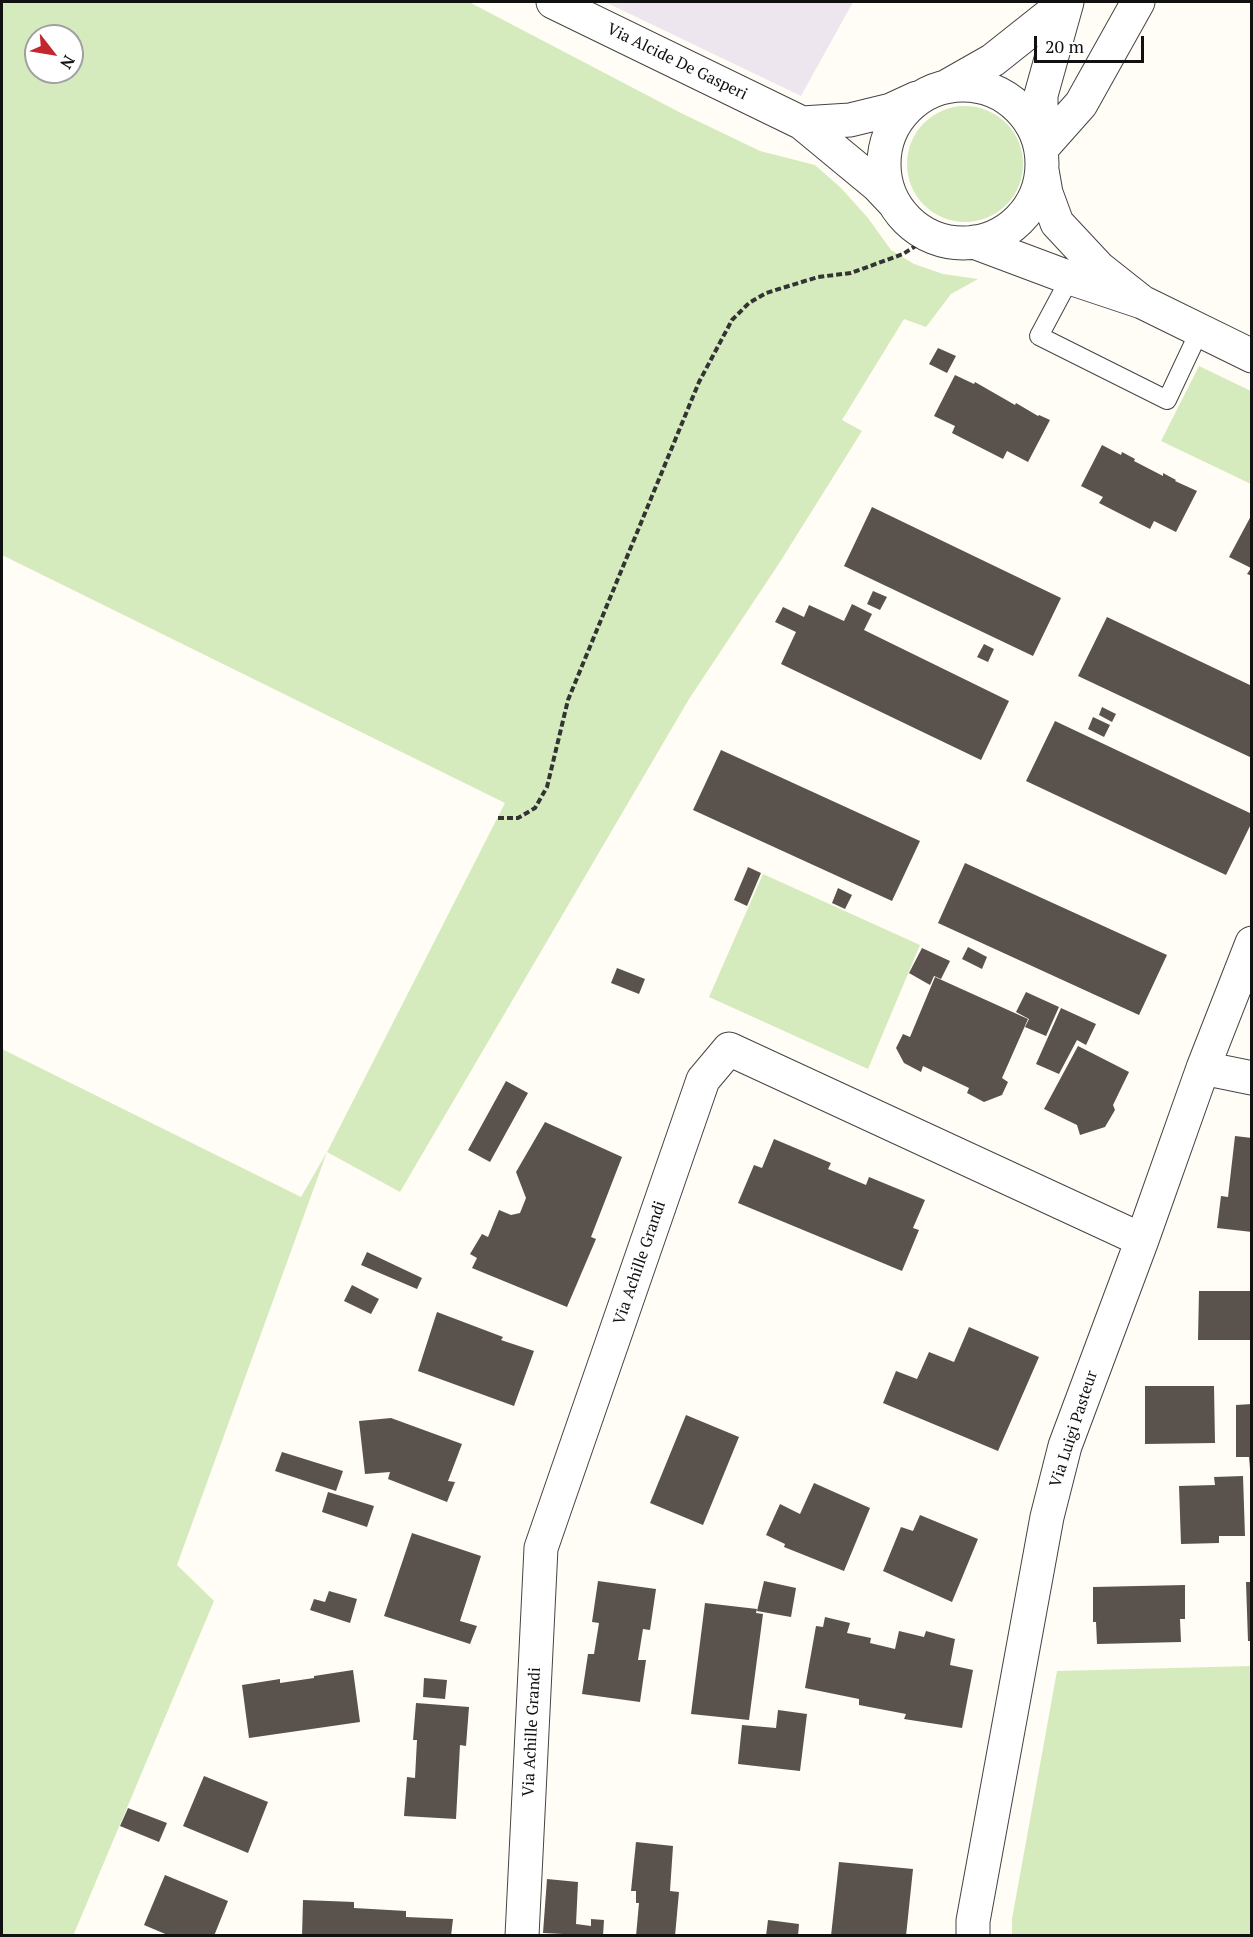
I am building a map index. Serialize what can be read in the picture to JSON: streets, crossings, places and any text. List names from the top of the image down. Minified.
{"streets":{"street":["Via Alcide De Gasperi","Via Achille Grandi","Via Luigi Pasteur"]},"crossings":[["Via Achille Grandi","Via Luigi Pasteur"]],"scale_bar":"20 m","north":"bottom right"}
